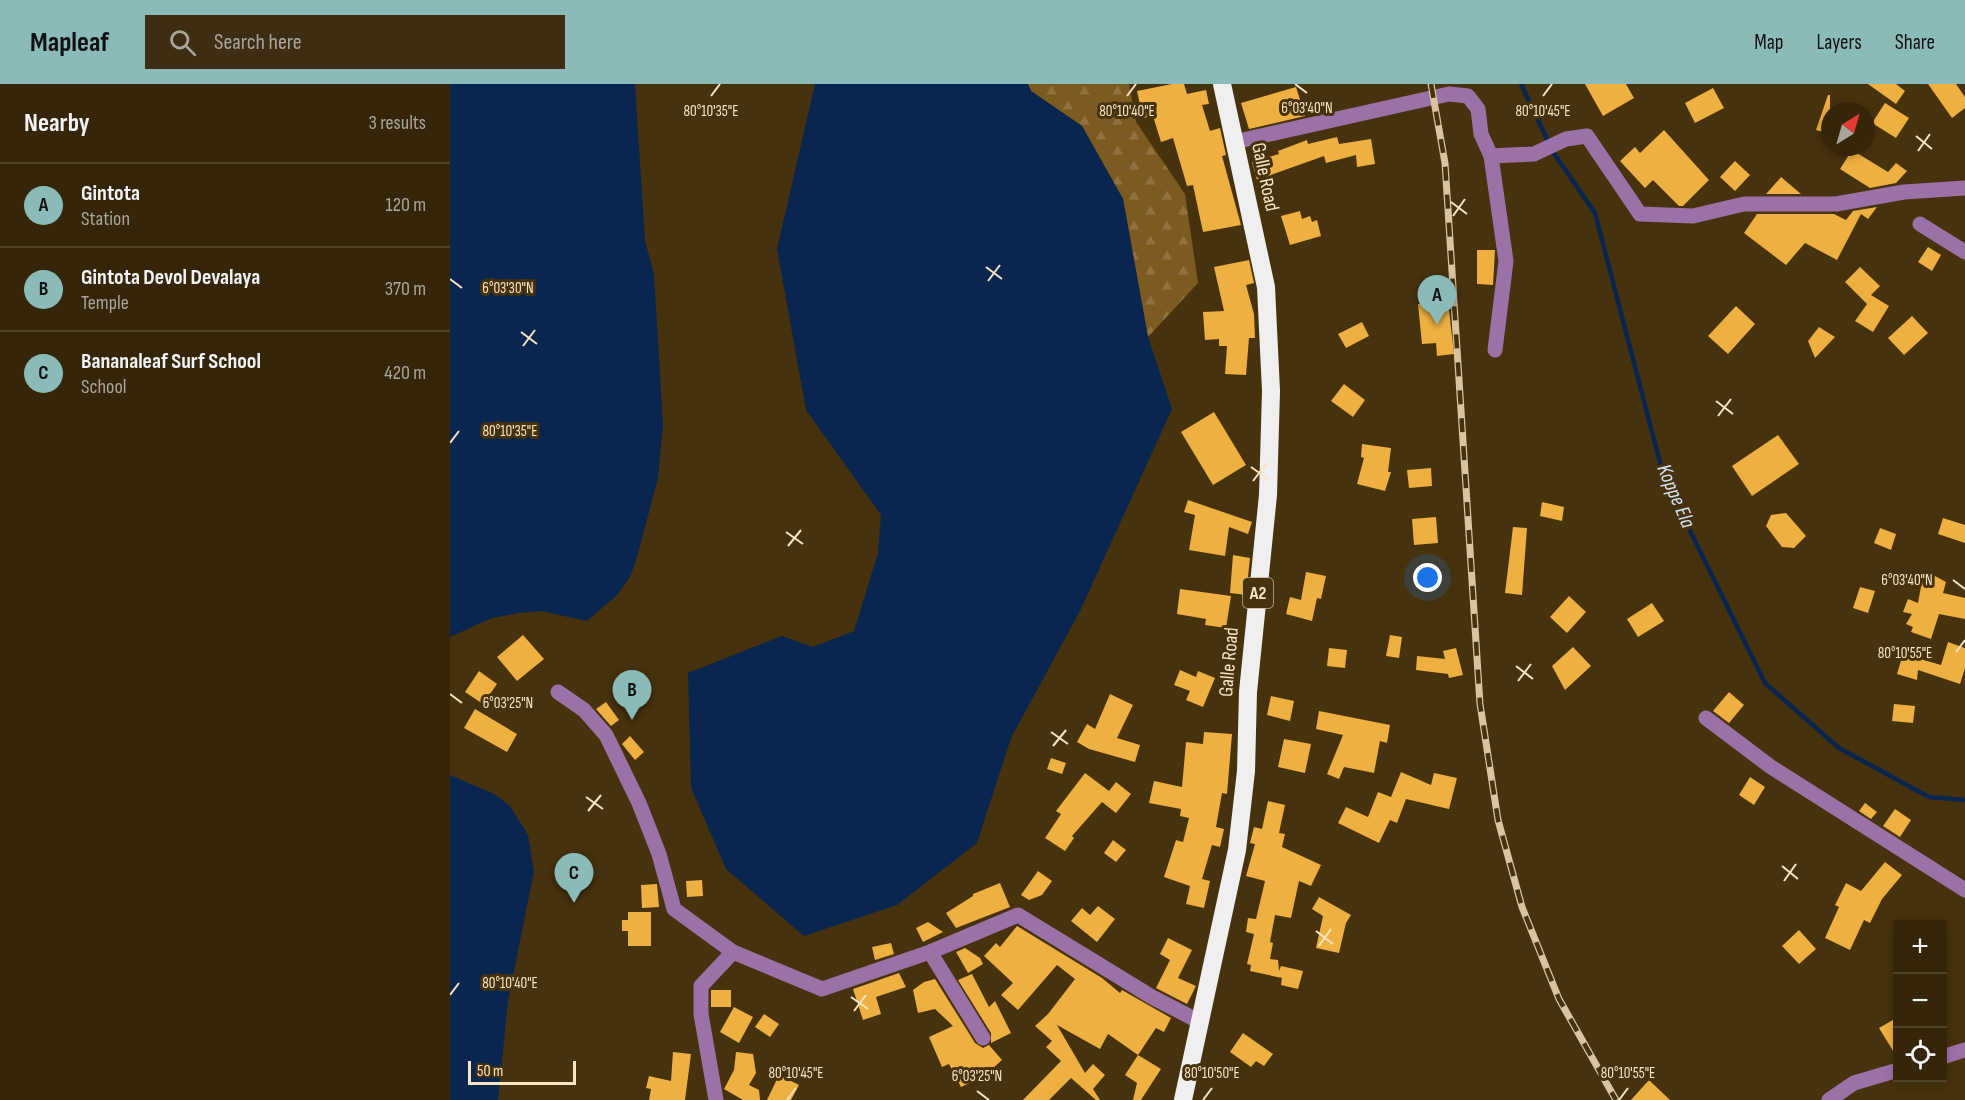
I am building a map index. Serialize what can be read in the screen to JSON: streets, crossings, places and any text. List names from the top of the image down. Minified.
{"streets":{"highway":["Galle Road","A2"]},"water":["Koppe Ela"],"scale_bar":"50 m","north":"top right","page":{"header":"Mapleaf","search":"Search here","nav":["Map","Layers","Share"],"heading":["Nearby","3 results"],"list":[{"mark":"A","name":"Gintota","note":"Station","value":"120 m"},{"mark":"B","name":"Gintota Devol Devalaya","note":"Temple","value":"370 m"},{"mark":"C","name":"Bananaleaf Surf School","note":"School","value":"420 m"}],"pins":["A","B","C"],"map_buttons":["+","−"],"scale":"50 m"},"coordinates":["6°03'40\"N","80°10'35\"E","80°10'40\"E","80°10'45\"E","6°03'30\"N","80°10'55\"E","6°03'25\"N","80°10'50\"E"]}
